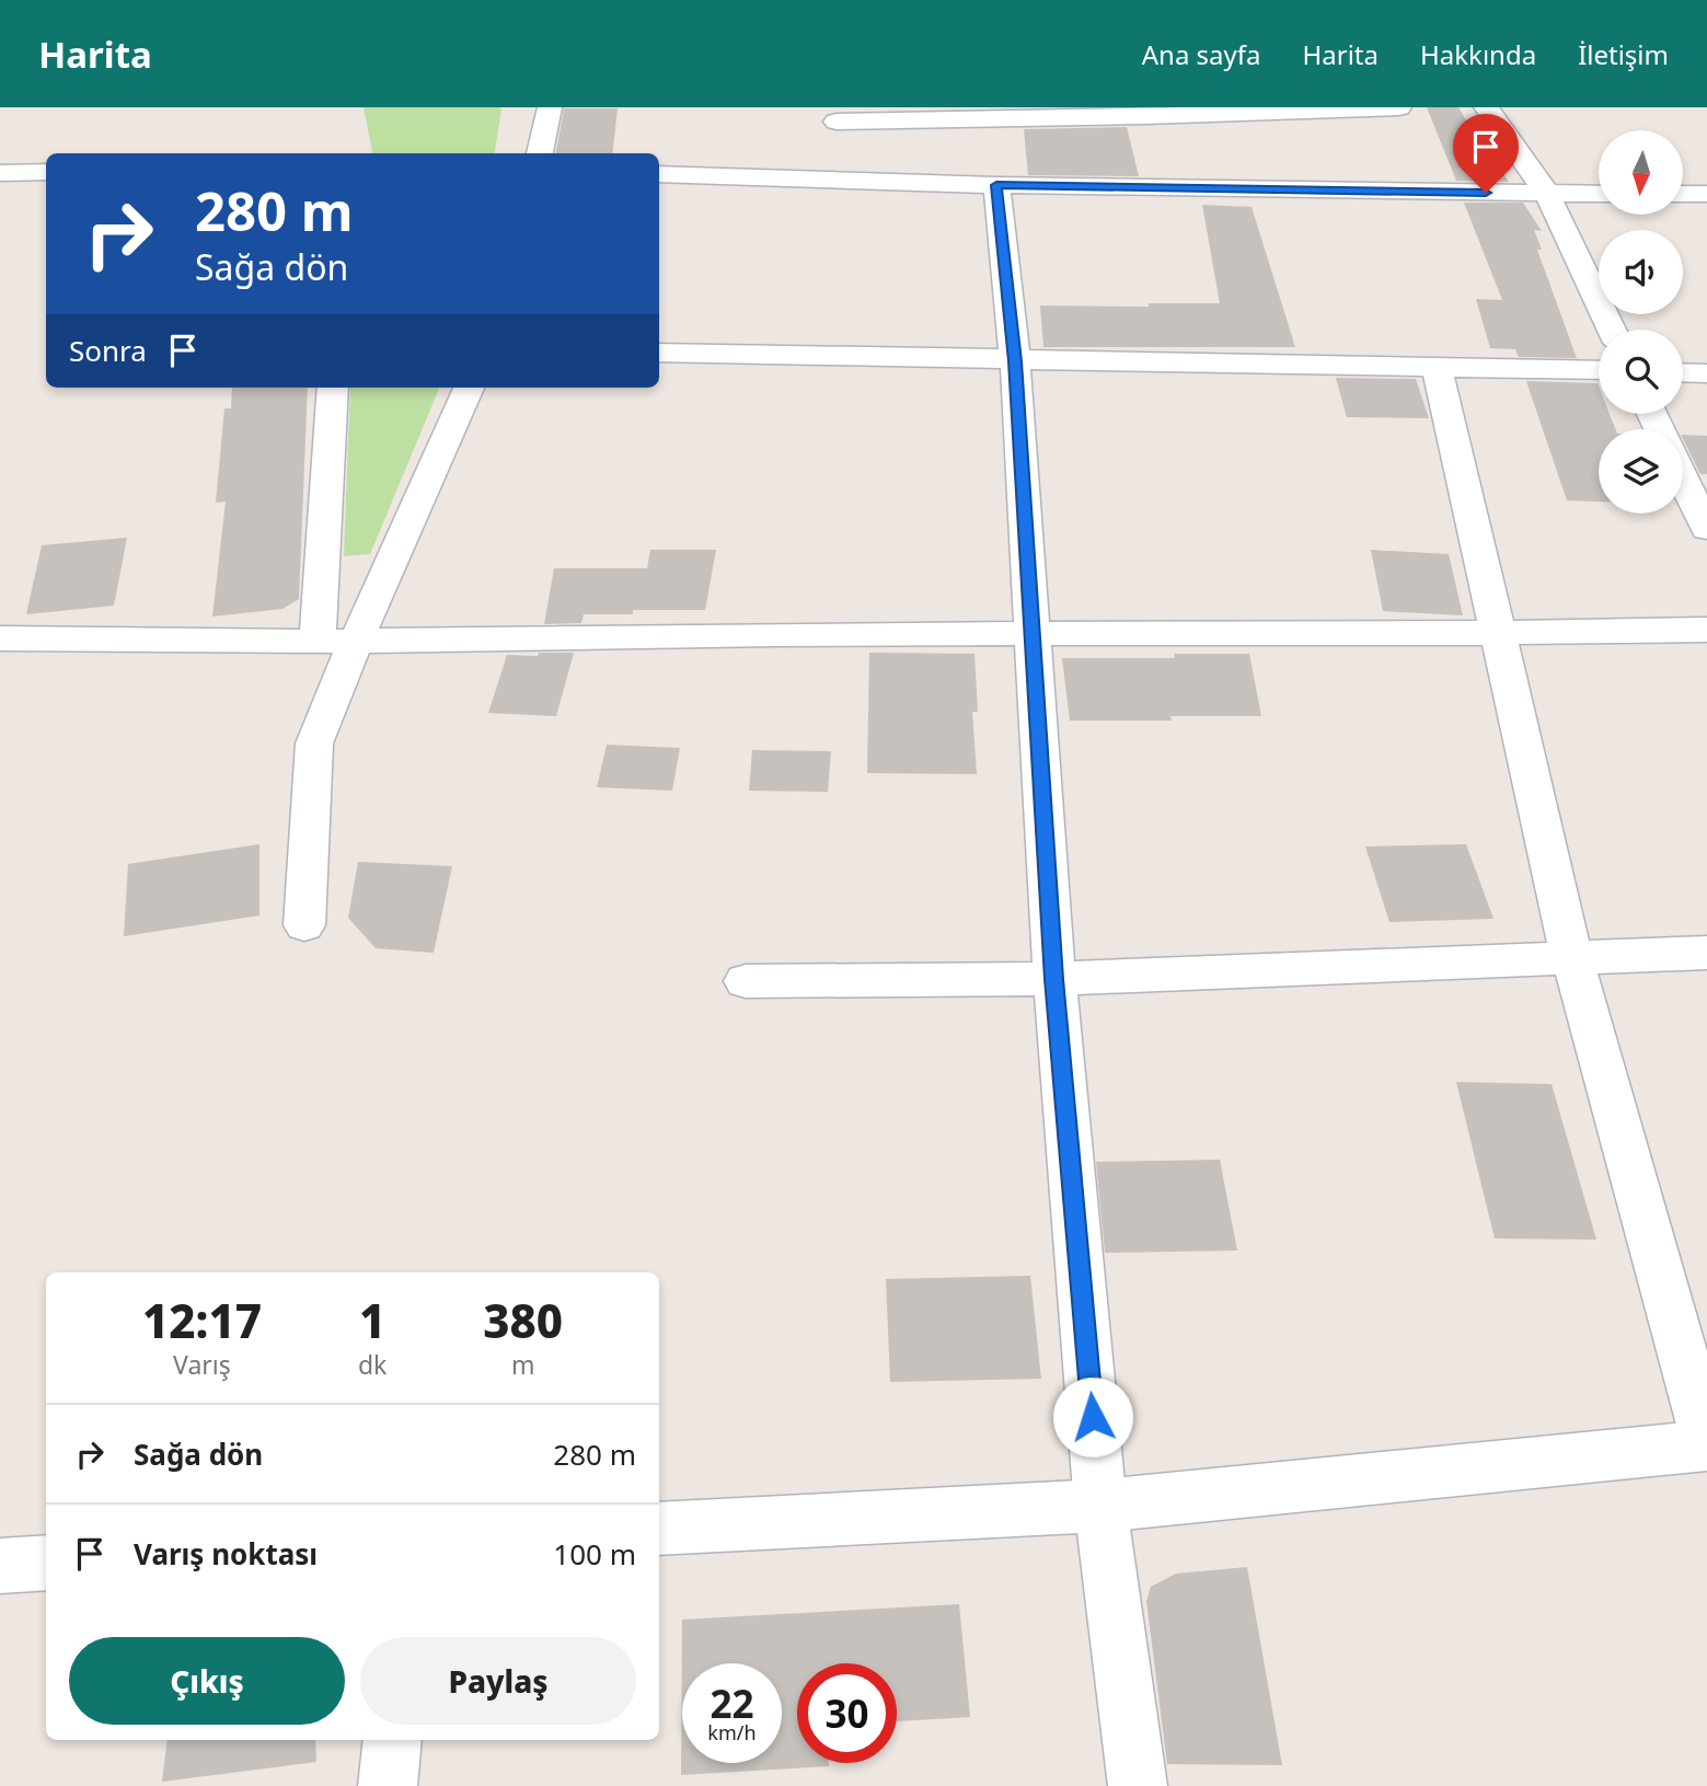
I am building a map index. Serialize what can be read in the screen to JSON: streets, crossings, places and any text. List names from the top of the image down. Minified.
{"north":"bottom","page":{"header":"Harita","nav":["Ana sayfa","Harita","Hakkında","İletişim"],"turn":["280 m","Sağa dön"],"then":"Sonra","eta":["12:17","Varış","1","dk","380","m"],"list":[{"name":"Sağa dön","value":"280 m"},{"name":"Varış noktası","value":"100 m"}],"buttons":["Çıkış","Paylaş"],"speed":"22 km/h","limit":"30"}}
